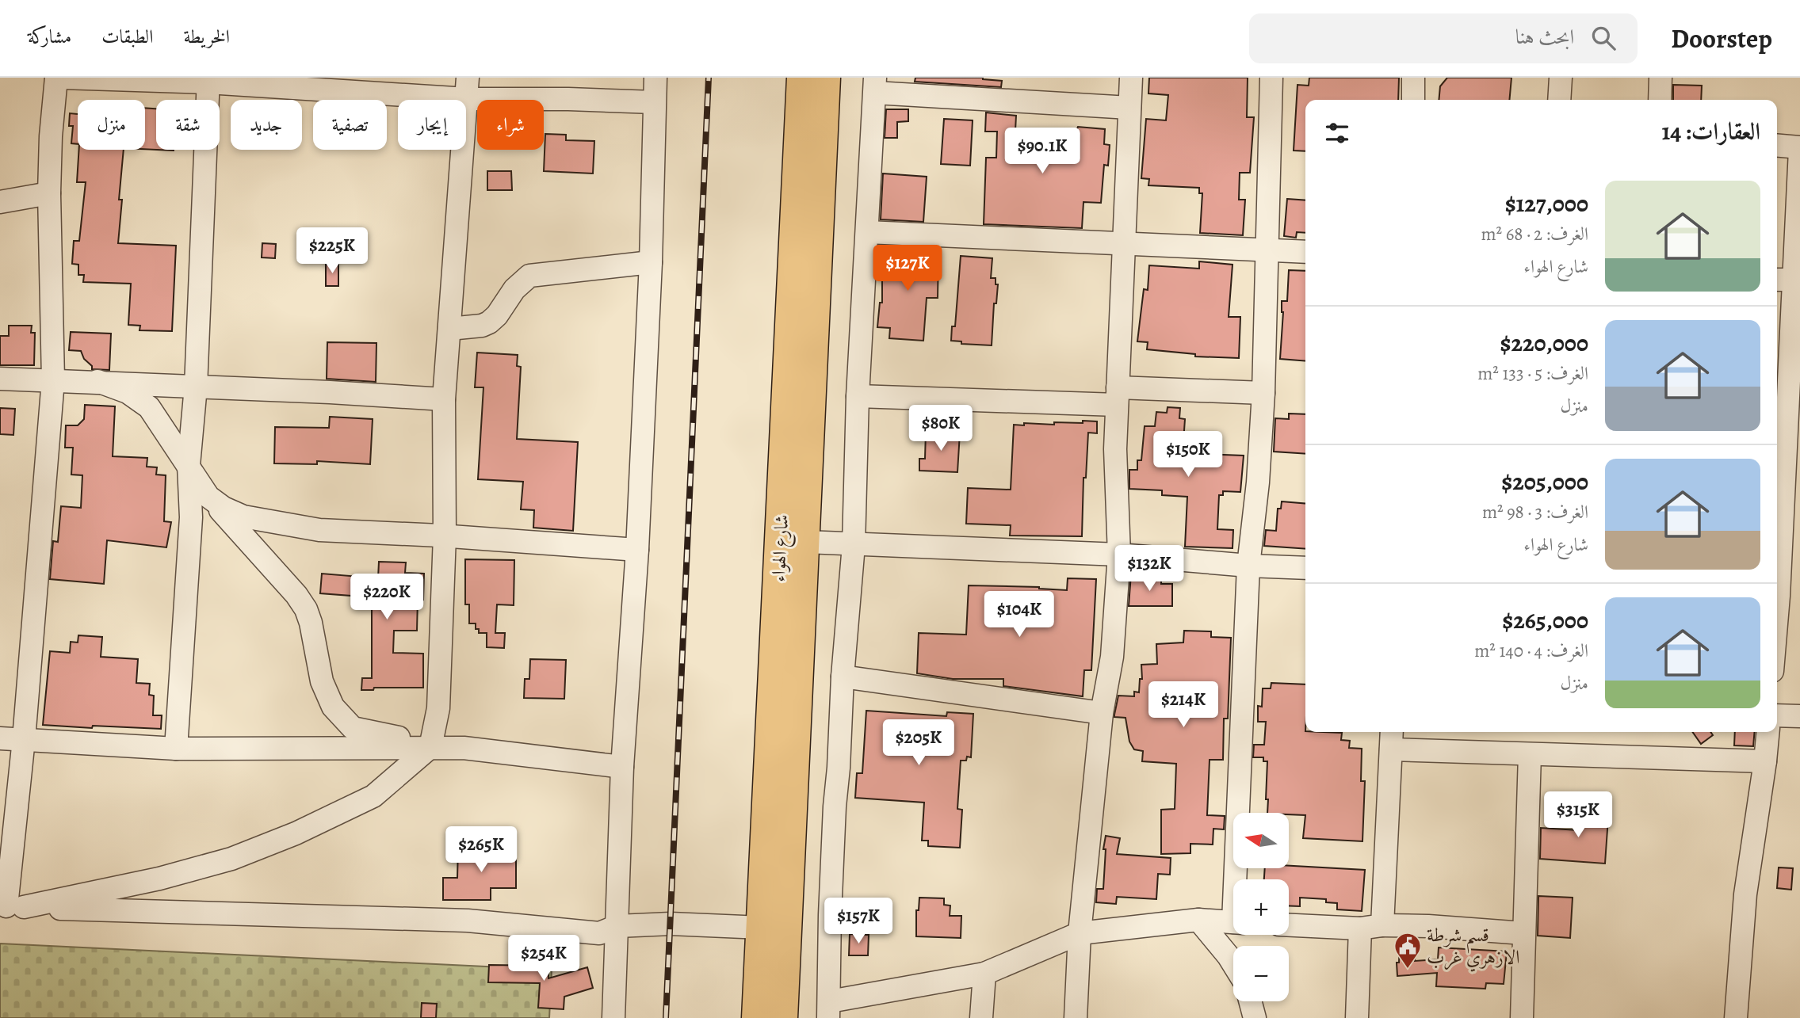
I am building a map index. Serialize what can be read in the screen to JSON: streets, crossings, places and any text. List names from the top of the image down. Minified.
{"streets":{"highway":["شارع الهواء"]},"places":{"public building":["قسم شرطة الازهري غرب"]},"north":"left","page":{"header":"Doorstep","search":"ابحث هنا","nav":["الخريطة","الطبقات","مشاركة"],"chip":["شراء","إيجار","تصفية","جديد","شقة","منزل"],"heading":"العقارات: 14","price":["$90.1K","$225K","$127K","$80K","$150K","$132K","$220K","$104K","$214K","$205K","$315K","$265K","$157K","$254K"],"list":[{"name":"$127,000","note":"الغرف: 2 · 68 m² · شارع الهواء"},{"name":"$220,000","note":"الغرف: 5 · 133 m² · منزل"},{"name":"$205,000","note":"الغرف: 3 · 98 m² · شارع الهواء"},{"name":"$265,000","note":"الغرف: 4 · 140 m² · منزل"}],"map_buttons":["+","−"]}}
